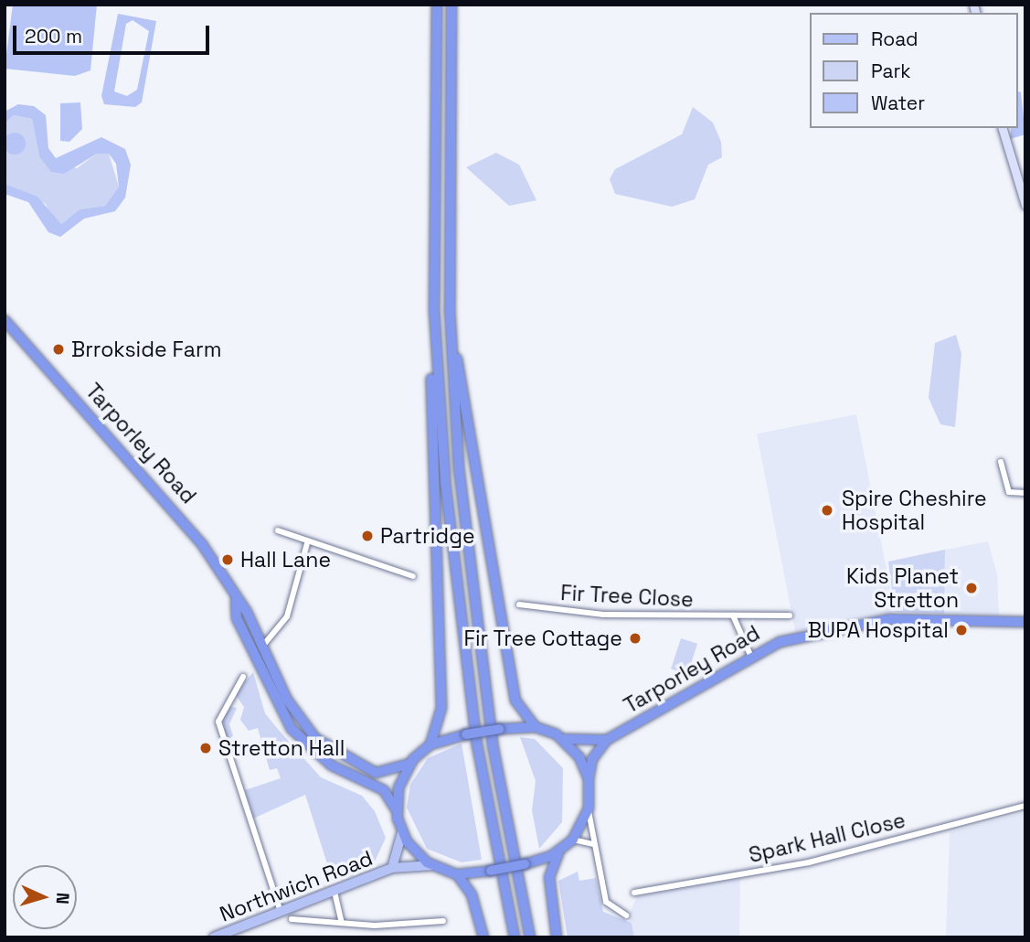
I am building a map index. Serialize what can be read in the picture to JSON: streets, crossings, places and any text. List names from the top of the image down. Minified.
{"streets":{"highway":["Tarporley Road"],"main road":["Northwich Road"],"street":["Fir Tree Close","Spark Hall Close"]},"crossings":[["Tarporley Road","Northwich Road"]],"places":["Brrokside Farm","Spire Cheshire Hospital","Partridge","Hall Lane","Kids Planet Stretton","BUPA Hospital","Fir Tree Cottage","Stretton Hall"],"legend":["Road","Park","Water"],"scale_bar":"200 m","north":"right"}
